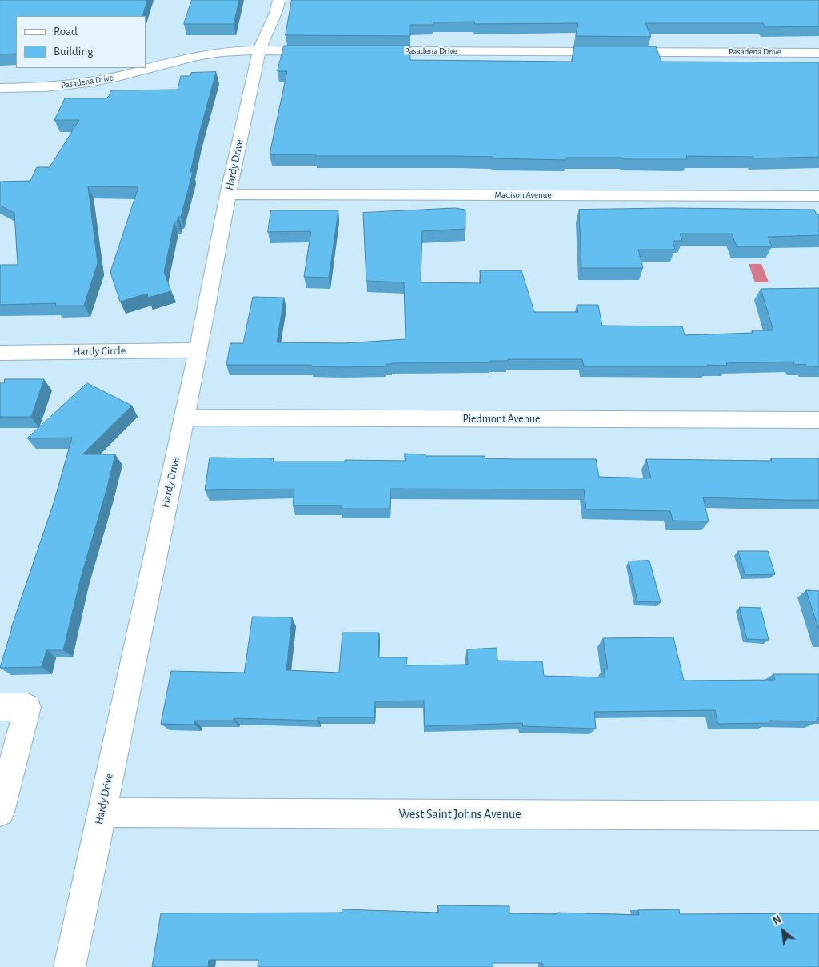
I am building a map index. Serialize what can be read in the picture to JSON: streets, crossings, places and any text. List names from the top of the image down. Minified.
{"streets":{"street":["Pasadena Drive","Hardy Drive","Madison Avenue","Hardy Circle","Piedmont Avenue","West Saint Johns Avenue"]},"crossings":[["Pasadena Drive","Hardy Drive"],["Hardy Drive","Madison Avenue"],["Hardy Drive","Hardy Circle"],["Hardy Drive","Piedmont Avenue"],["Hardy Drive","West Saint Johns Avenue"]],"legend":["Road","Building"],"north":"top left"}
